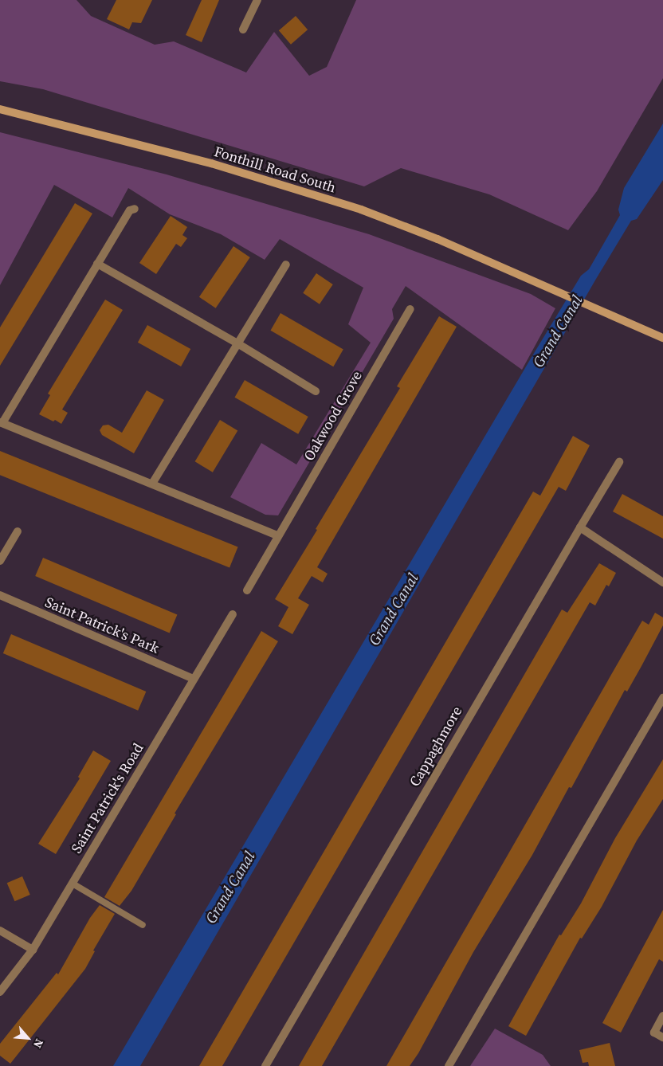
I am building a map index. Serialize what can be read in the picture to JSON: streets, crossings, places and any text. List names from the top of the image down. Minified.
{"streets":{"main road":["Fonthill Road South"],"street":["Oakwood Grove","Saint Patrick's Park","Cappaghmore","Saint Patrick's Road"]},"crossings":[["Saint Patrick's Park","Saint Patrick's Road"]],"water":["Grand Canal"],"north":"bottom right"}
